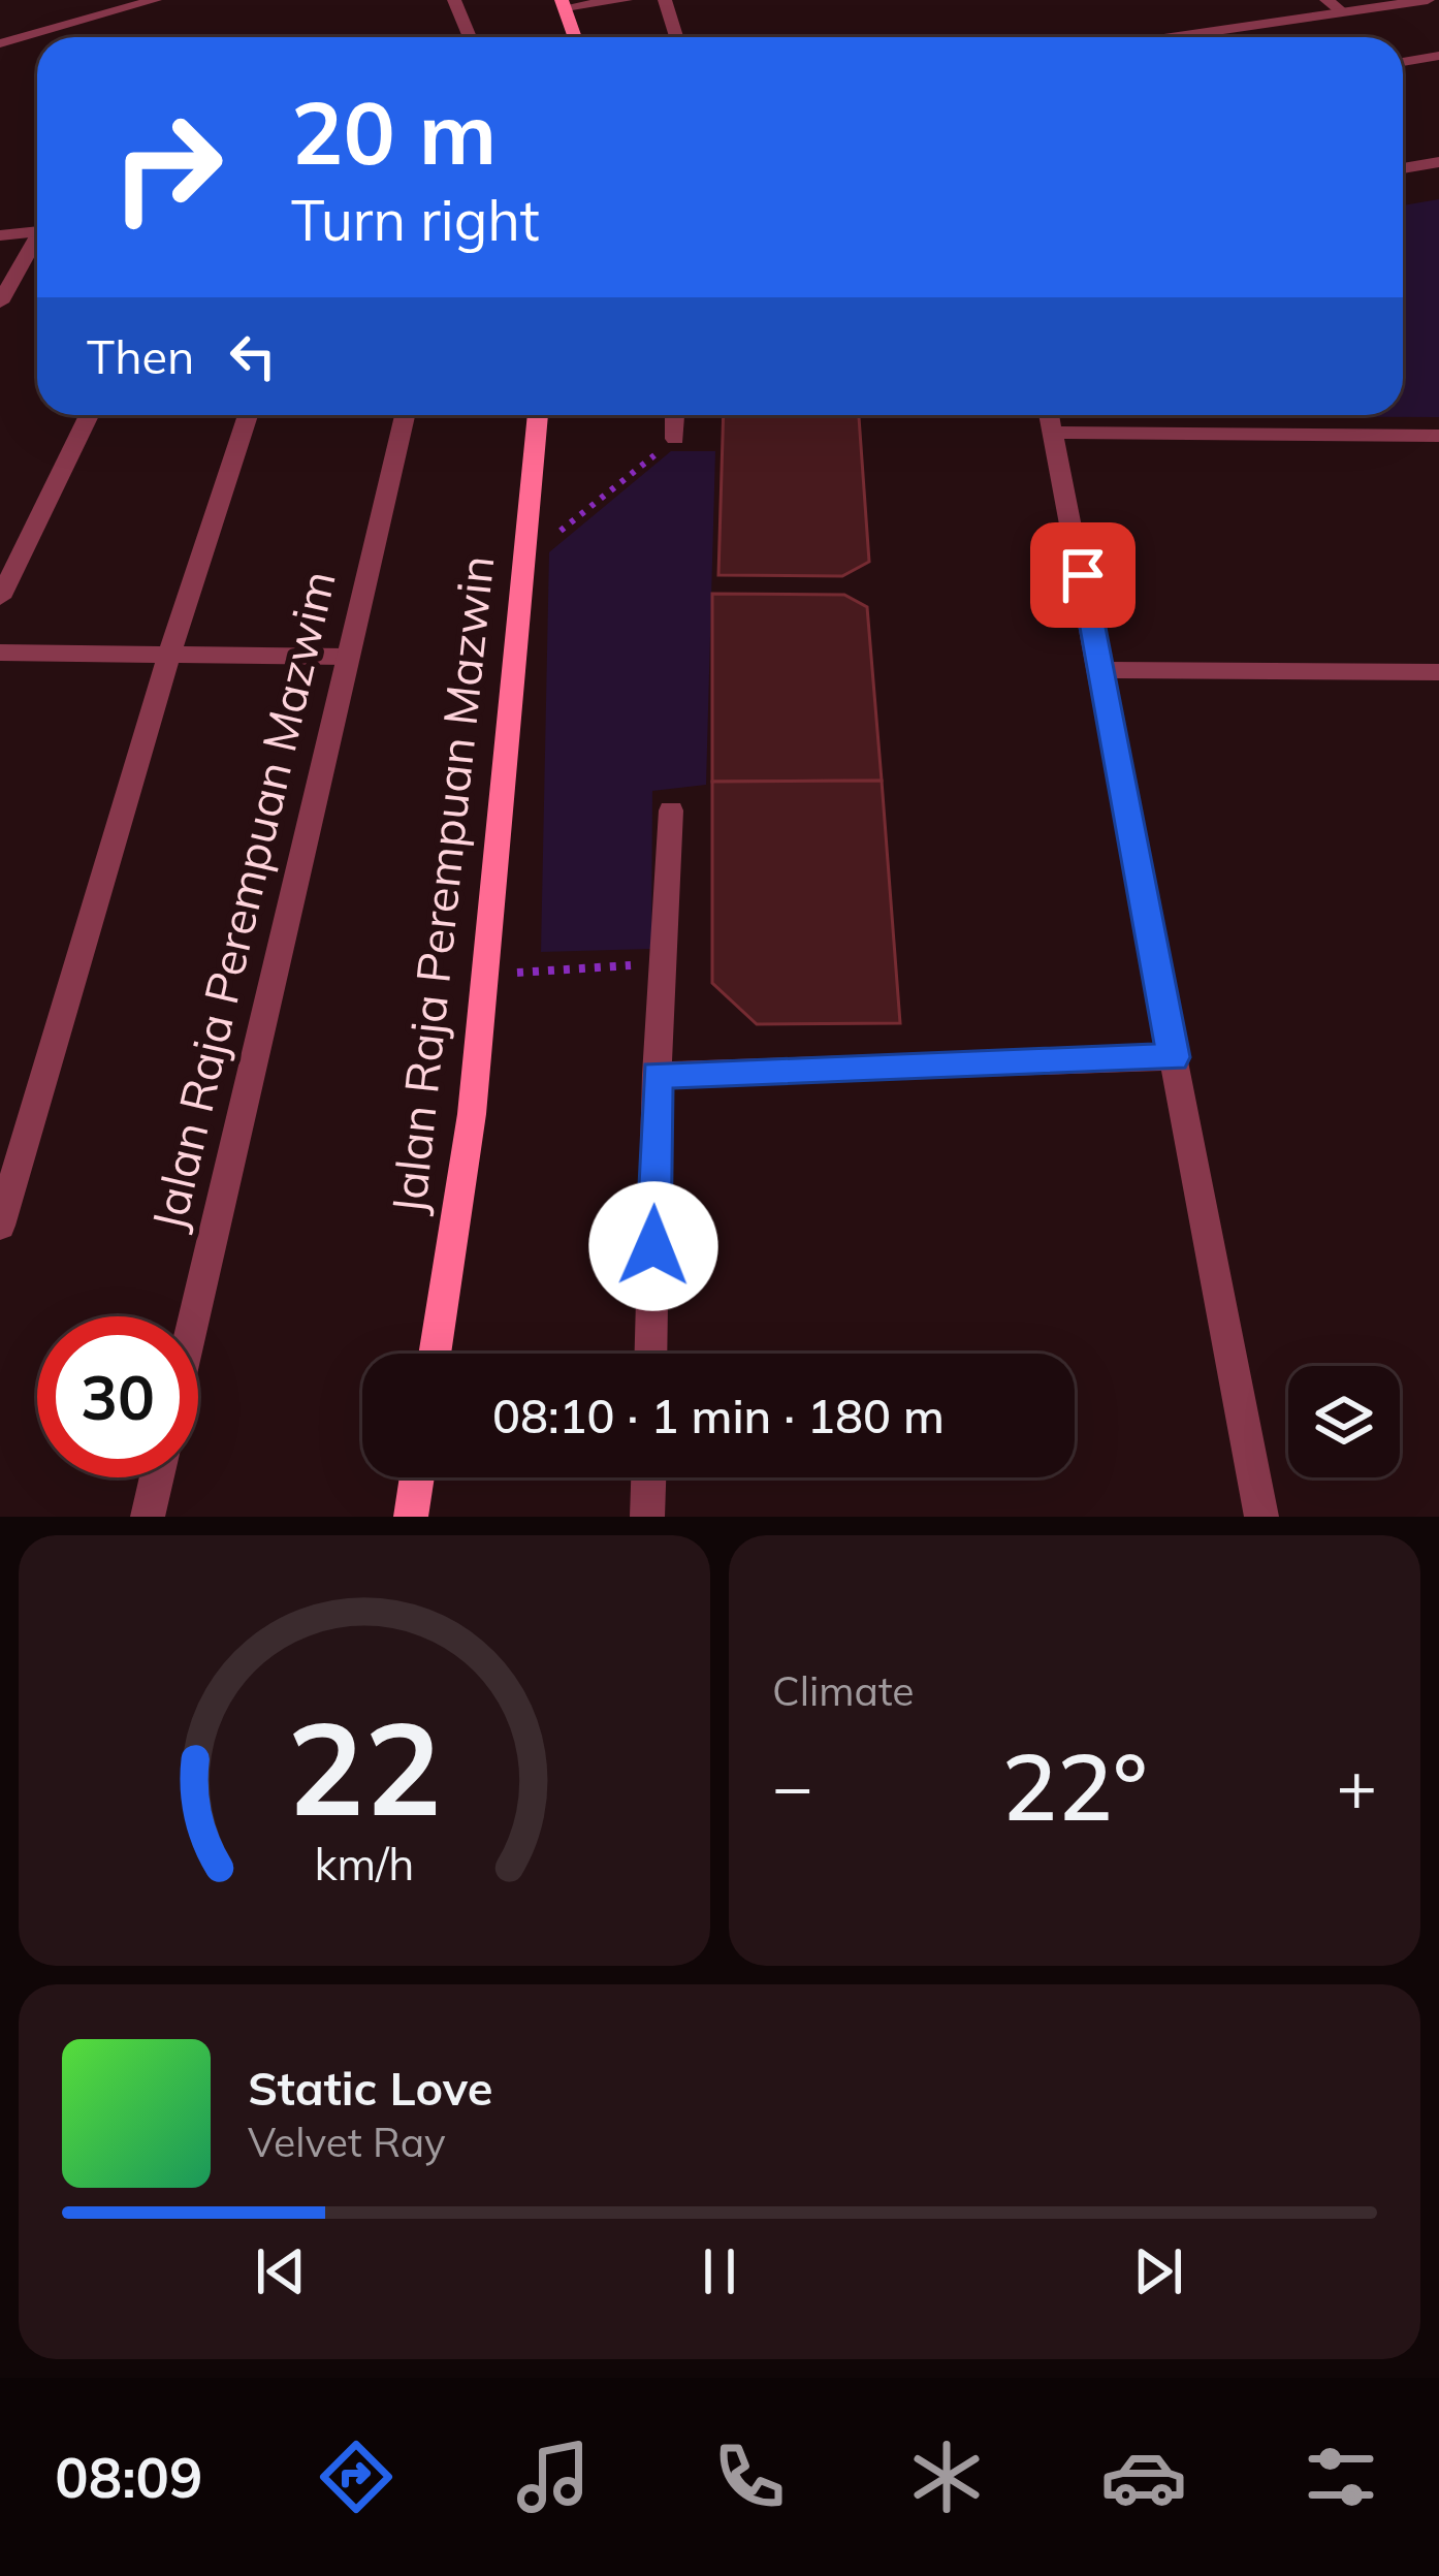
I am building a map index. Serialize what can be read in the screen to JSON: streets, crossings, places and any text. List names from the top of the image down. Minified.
{"streets":{"main road":["Jalan Raja Perempuan Mazwin"],"street":["Jalan Raja Perempuan Mazwim"]},"page":{"turn":["20 m","Turn right"],"then":"Then","limit":"30","trip":"08:10 · 1 min · 180 m","tile":"Climate","heat":["−","22°","+"],"song":["Static Love","Velvet Ray"],"tabs":"08:09","gauge":["22","km/h"]}}
